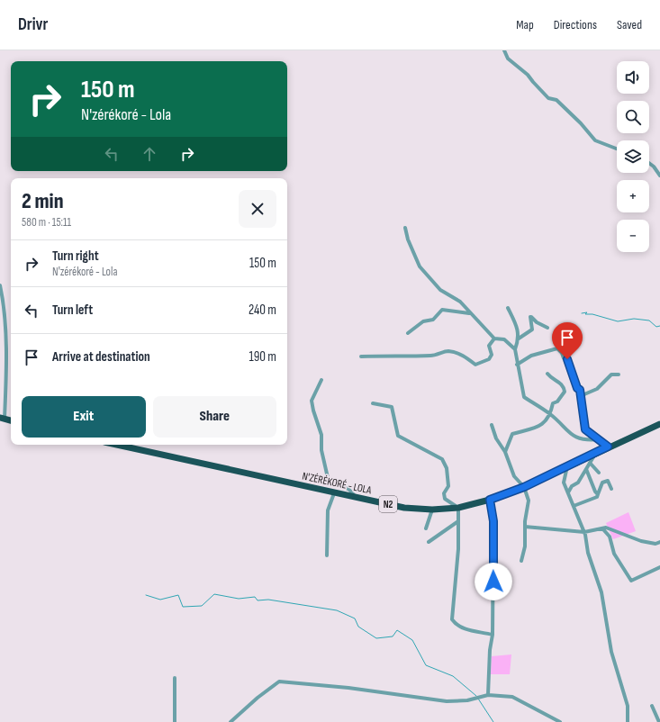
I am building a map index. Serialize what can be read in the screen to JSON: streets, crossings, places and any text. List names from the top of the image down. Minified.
{"streets":{"highway":["N'ZÉRÉKORÉ - LOLA","N2"]},"page":{"header":"Drivr","nav":["Map","Directions","Saved"],"map_buttons":["+","−"],"turn":["150 m","N'zérékoré - Lola"],"heading":["2 min","580 m · 15:11"],"list":[{"name":"Turn right","note":"N'zérékoré - Lola","value":"150 m"},{"name":"Turn left","value":"240 m"},{"name":"Arrive at destination","value":"190 m"}],"buttons":["Exit","Share"]}}
